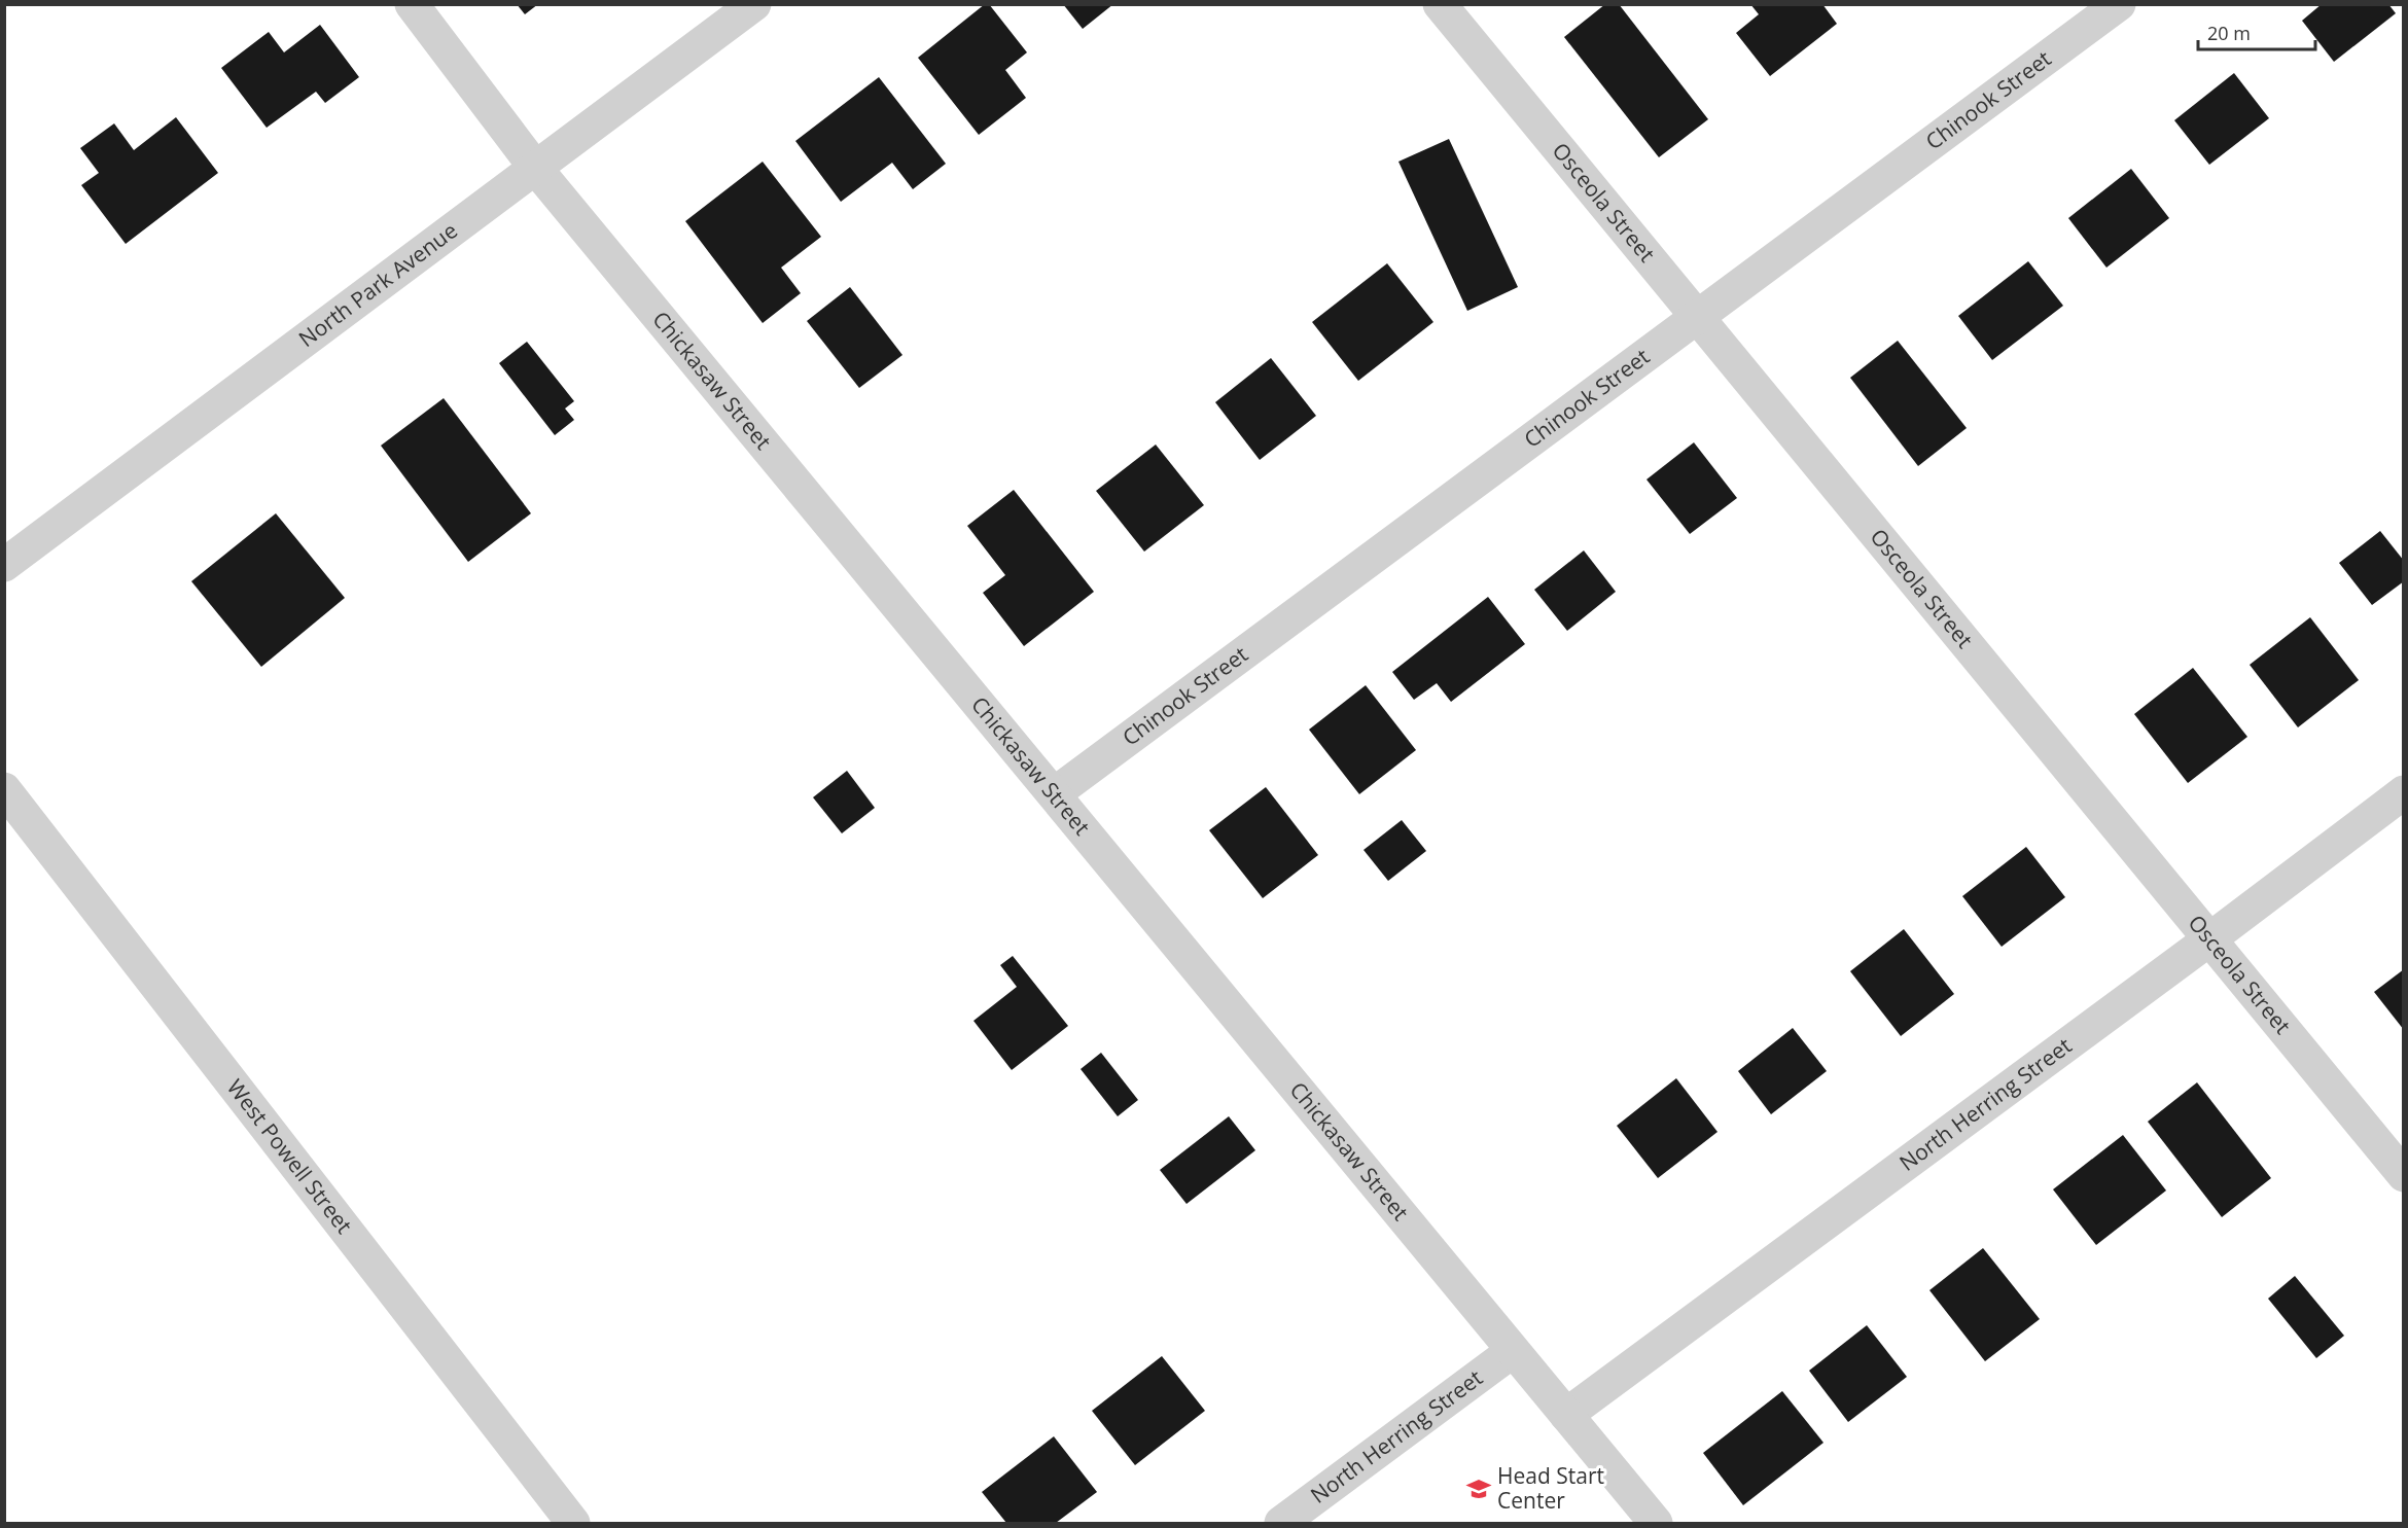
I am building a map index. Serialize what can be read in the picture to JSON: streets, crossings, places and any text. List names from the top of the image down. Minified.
{"streets":{"street":["Chinook Street","Osceola Street","North Park Avenue","Chickasaw Street","North Herring Street","West Powell Street"]},"crossings":[["Chinook Street","Osceola Street"],["Chinook Street","Chickasaw Street"],["Osceola Street","North Herring Street"],["North Park Avenue","Chickasaw Street"],["Chickasaw Street","North Herring Street"]],"places":{"school or university":["Head Start Center"]},"scale_bar":"20 m"}
